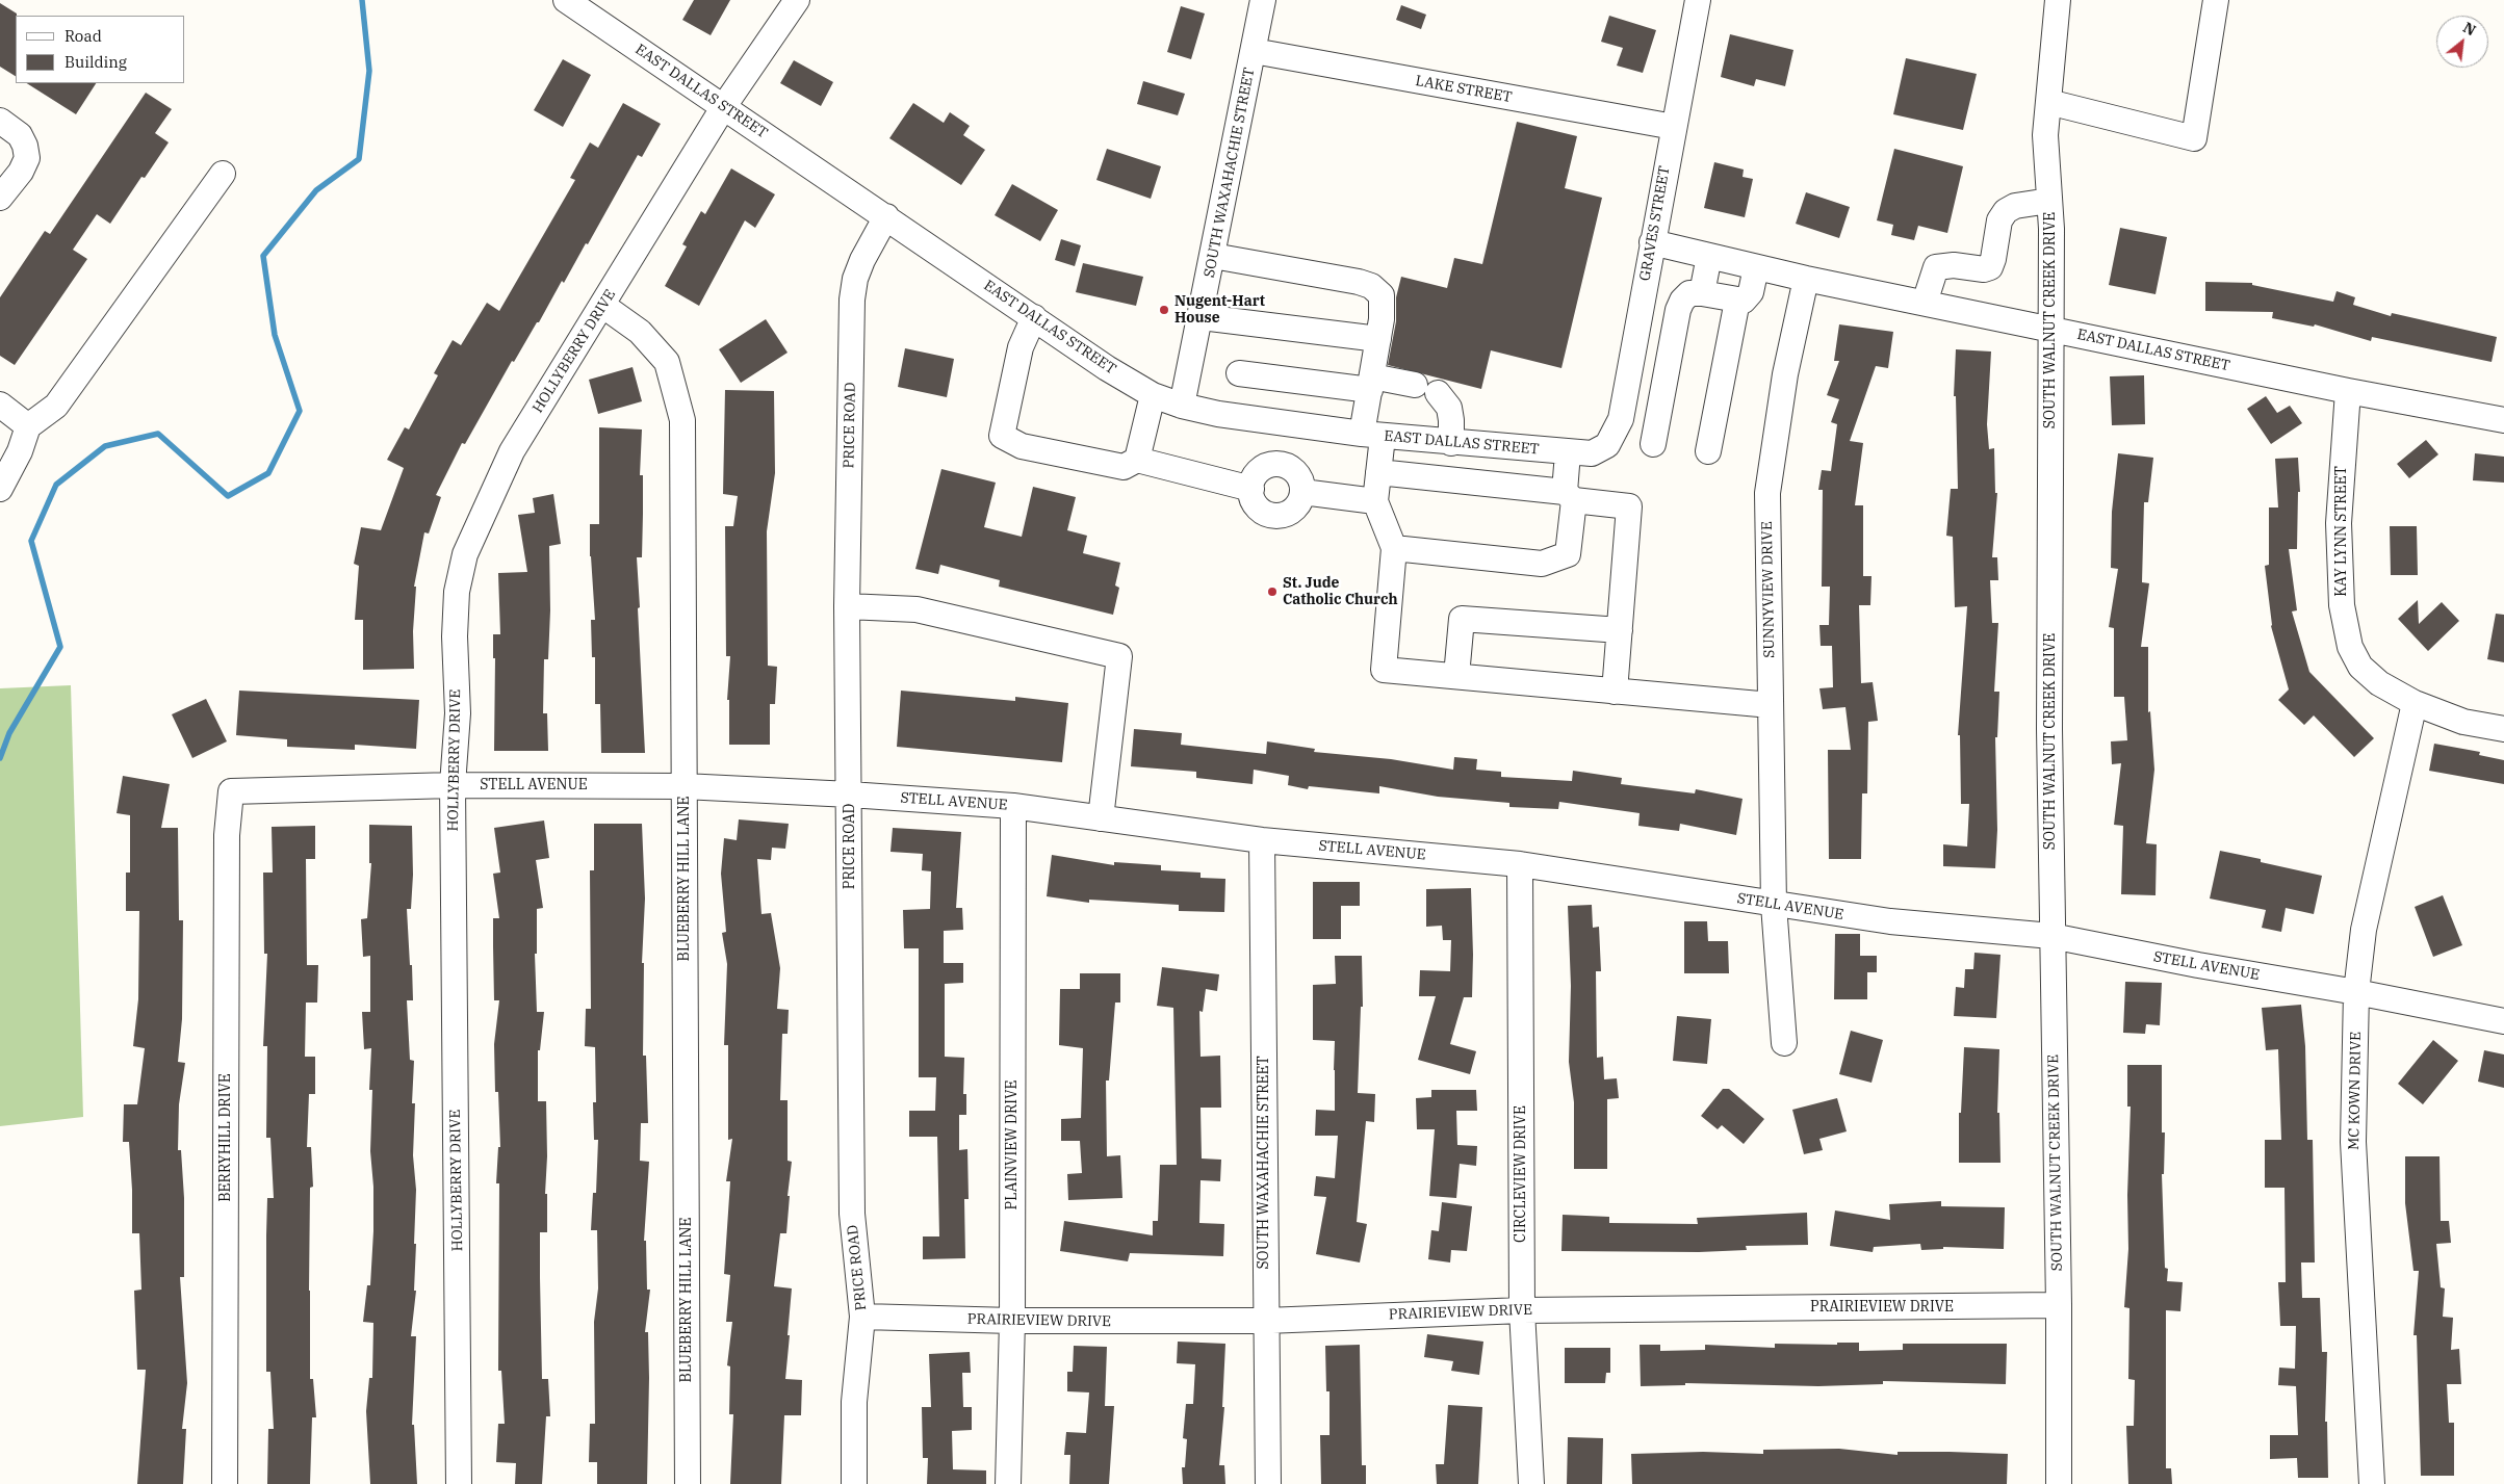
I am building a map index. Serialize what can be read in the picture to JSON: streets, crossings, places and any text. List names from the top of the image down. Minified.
{"streets":{"street":["LAKE STREET","EAST DALLAS STREET","SOUTH WAXAHACHIE STREET","GRAVES STREET","SOUTH WALNUT CREEK DRIVE","HOLLYBERRY DRIVE","PRICE ROAD","KAY LYNN STREET","SUNNYVIEW DRIVE","STELL AVENUE","BLUEBERRY HILL LANE","MC KOWN DRIVE","BERRYHILL DRIVE","PLAINVIEW DRIVE","CIRCLEVIEW DRIVE","PRAIRIEVIEW DRIVE"]},"crossings":[["LAKE STREET","SOUTH WAXAHACHIE STREET"],["LAKE STREET","GRAVES STREET"],["EAST DALLAS STREET","SOUTH WAXAHACHIE STREET"],["EAST DALLAS STREET","GRAVES STREET"],["EAST DALLAS STREET","SOUTH WALNUT CREEK DRIVE"],["EAST DALLAS STREET","HOLLYBERRY DRIVE"],["EAST DALLAS STREET","PRICE ROAD"],["EAST DALLAS STREET","KAY LYNN STREET"],["EAST DALLAS STREET","SUNNYVIEW DRIVE"],["SOUTH WAXAHACHIE STREET","STELL AVENUE"],["SOUTH WAXAHACHIE STREET","PRAIRIEVIEW DRIVE"],["SOUTH WALNUT CREEK DRIVE","STELL AVENUE"],["SOUTH WALNUT CREEK DRIVE","PRAIRIEVIEW DRIVE"],["HOLLYBERRY DRIVE","STELL AVENUE"],["HOLLYBERRY DRIVE","BLUEBERRY HILL LANE"],["PRICE ROAD","STELL AVENUE"],["PRICE ROAD","PRAIRIEVIEW DRIVE"],["KAY LYNN STREET","MC KOWN DRIVE"],["SUNNYVIEW DRIVE","STELL AVENUE"],["STELL AVENUE","BLUEBERRY HILL LANE"],["STELL AVENUE","MC KOWN DRIVE"],["STELL AVENUE","BERRYHILL DRIVE"],["STELL AVENUE","PLAINVIEW DRIVE"],["STELL AVENUE","CIRCLEVIEW DRIVE"],["PLAINVIEW DRIVE","PRAIRIEVIEW DRIVE"],["CIRCLEVIEW DRIVE","PRAIRIEVIEW DRIVE"]],"places":["Nugent-Hart House","St. Jude Catholic Church"],"legend":["Road","Building"],"north":"top right"}
